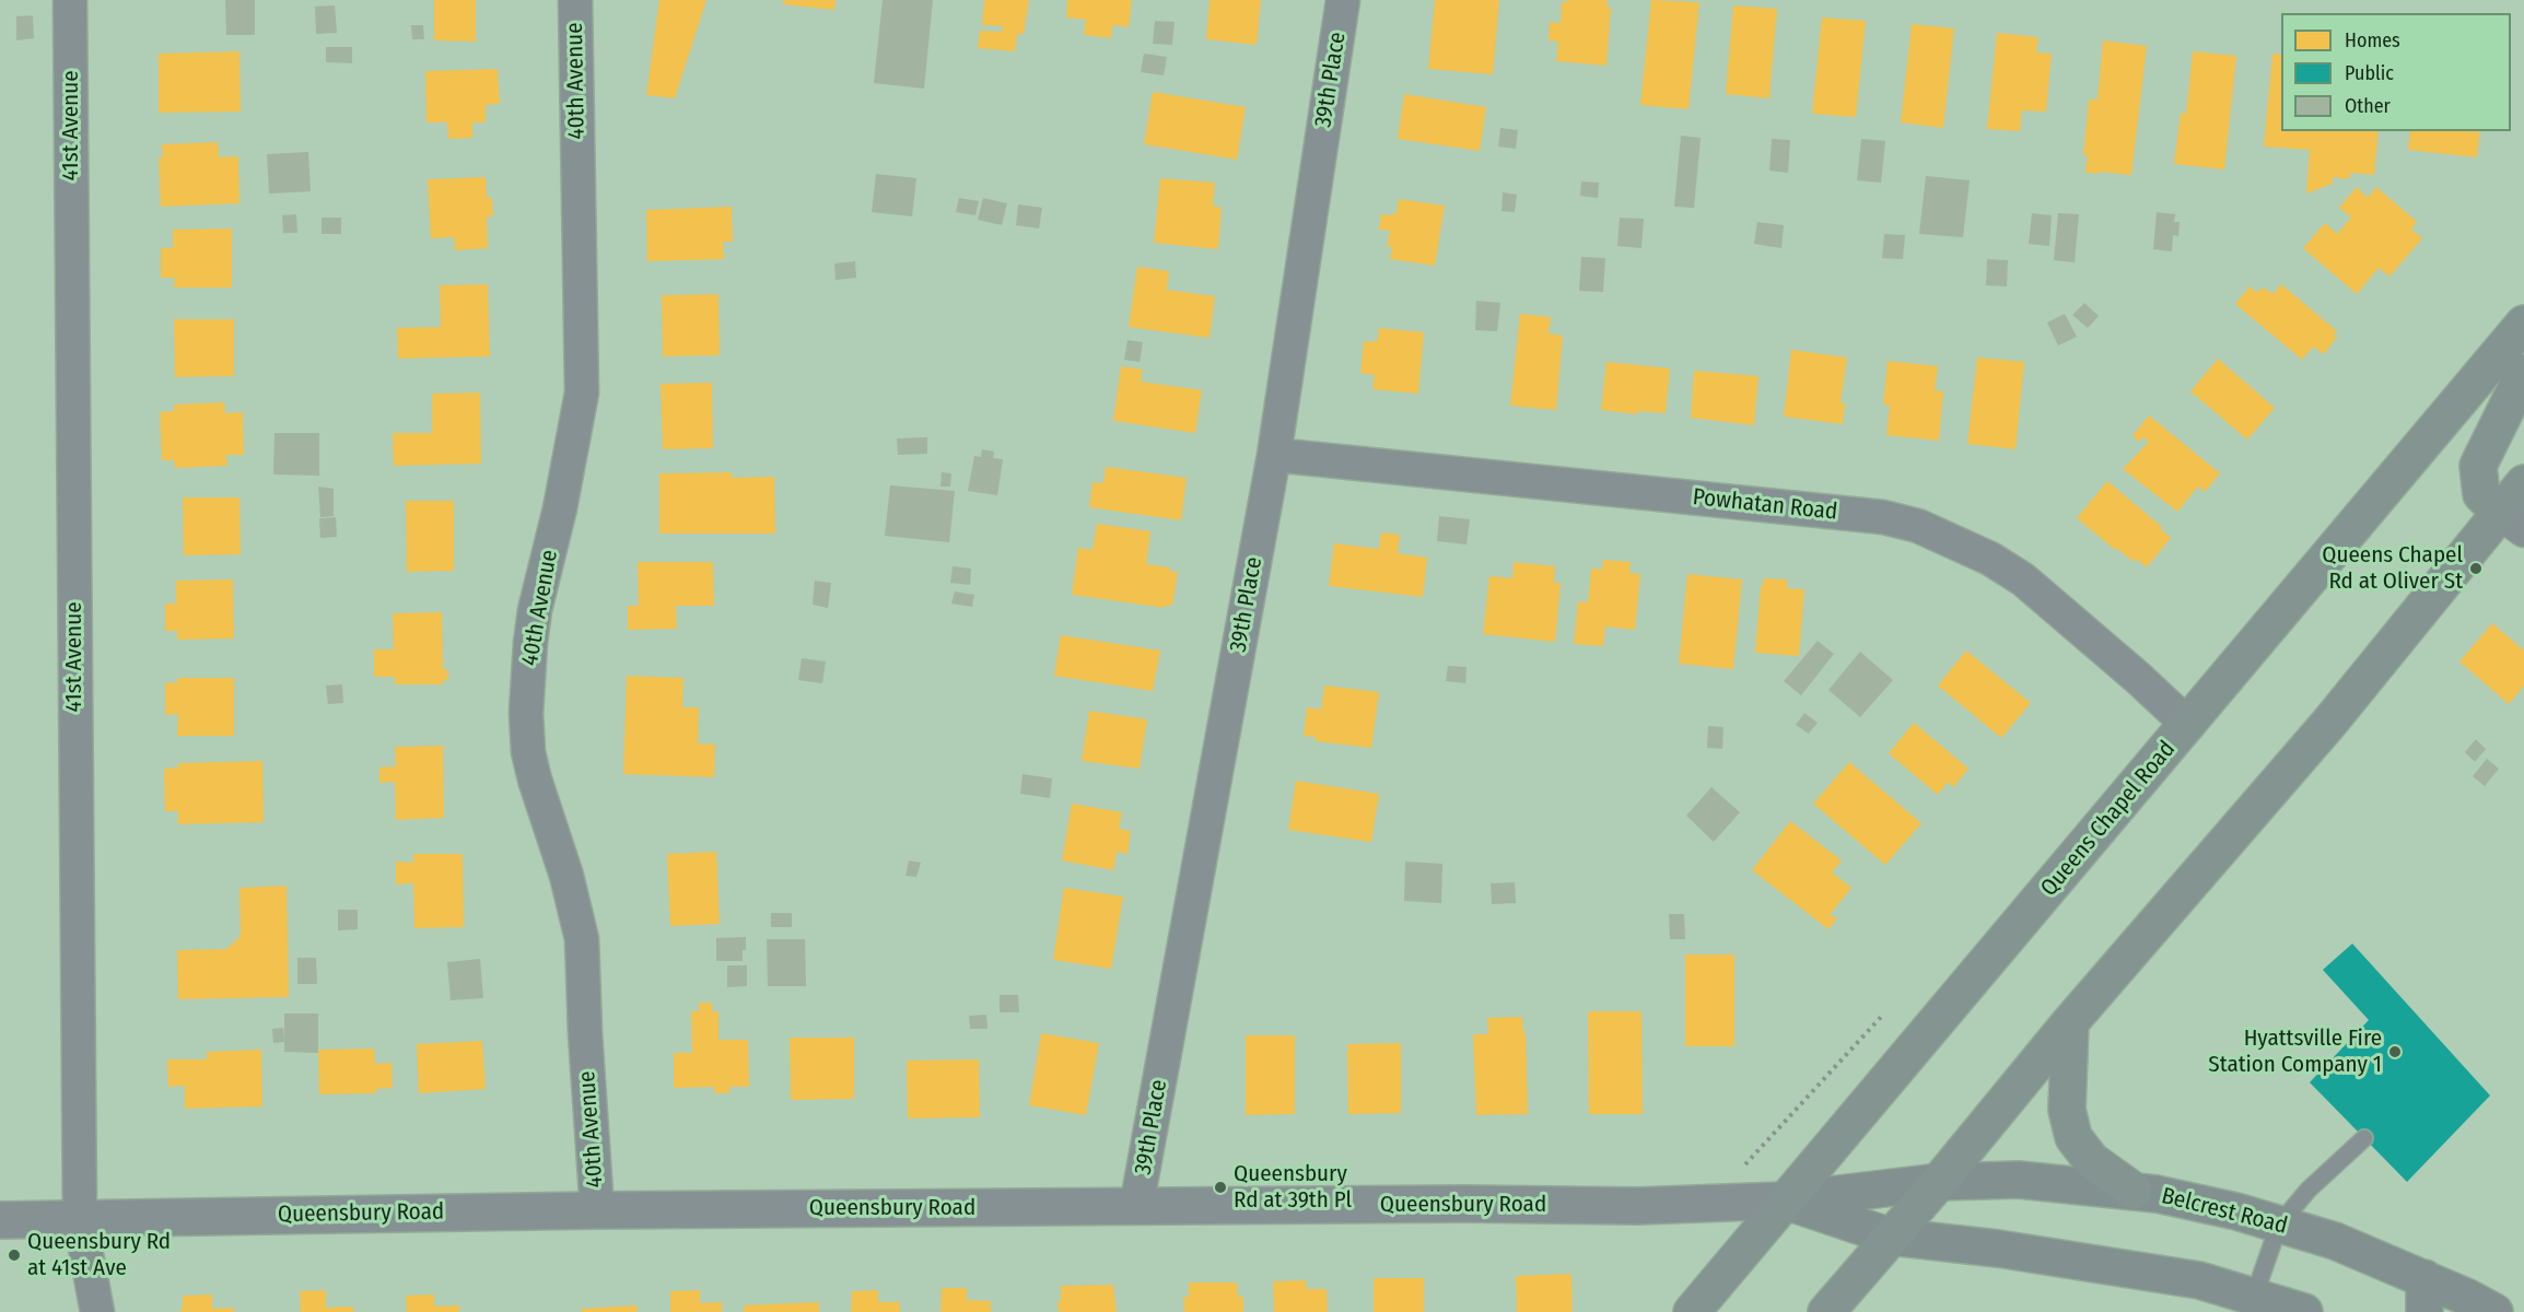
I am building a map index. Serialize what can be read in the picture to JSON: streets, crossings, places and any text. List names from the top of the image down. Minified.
{"streets":{"main road":["Queens Chapel Road","Queensbury Road","Belcrest Road"],"street":["39th Place","40th Avenue","41st Avenue","Powhatan Road"]},"crossings":[["39th Place","Powhatan Road"],["39th Place","Queensbury Road"],["40th Avenue","Queensbury Road"],["41st Avenue","Queensbury Road"],["Powhatan Road","Queens Chapel Road"],["Queens Chapel Road","Queensbury Road"],["Queensbury Road","Belcrest Road"]],"places":["Queens Chapel Rd at Oliver St","Hyattsville Fire Station Company 1","Queensbury Rd at 39th Pl","Queensbury Rd at 41st Ave"],"legend":["Homes","Public","Other"]}
